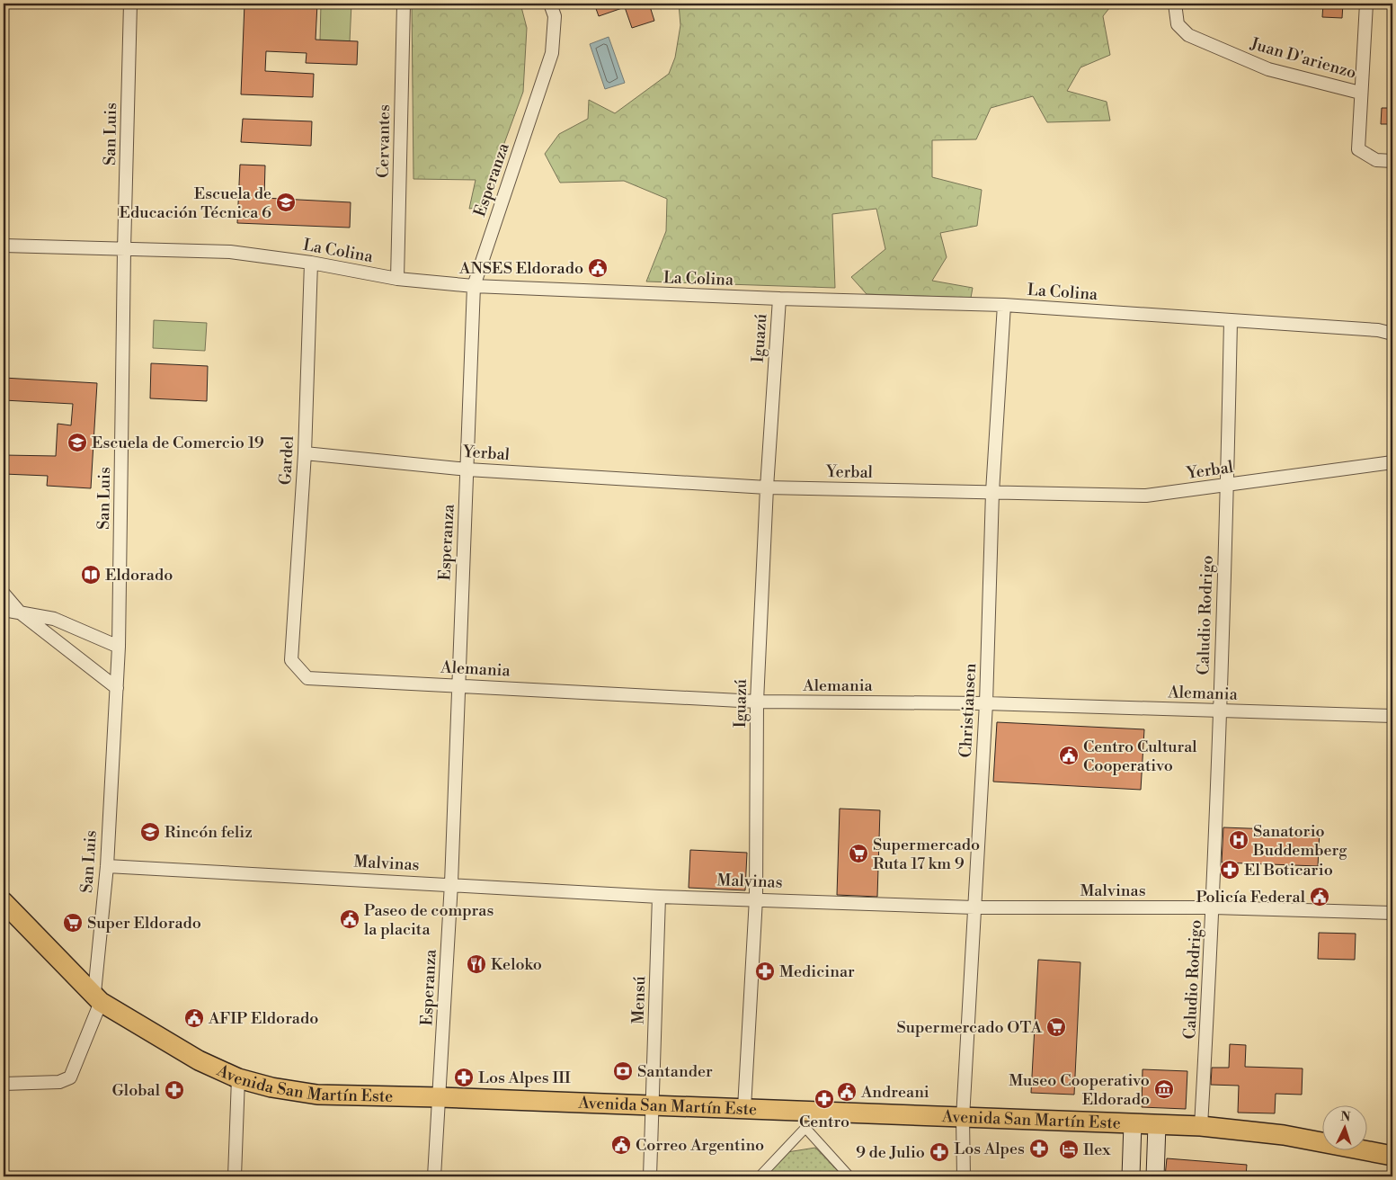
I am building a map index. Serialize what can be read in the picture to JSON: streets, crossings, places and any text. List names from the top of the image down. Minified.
{"streets":{"main road":["Avenida San Martín Este"],"street":["Juan D'arienzo","San Luis","Cervantes","Esperanza","La Colina","Iguazú","Yerbal","Gardel","Caludio Rodrigo","Alemania","Christiansen","Malvinas","Mensú"]},"crossings":[["San Luis","La Colina"],["San Luis","Malvinas"],["San Luis","Avenida San Martín Este"],["Cervantes","La Colina"],["Esperanza","La Colina"],["Esperanza","Yerbal"],["Esperanza","Alemania"],["Esperanza","Malvinas"],["Esperanza","Avenida San Martín Este"],["La Colina","Iguazú"],["La Colina","Gardel"],["La Colina","Caludio Rodrigo"],["La Colina","Christiansen"],["Iguazú","Yerbal"],["Iguazú","Alemania"],["Iguazú","Malvinas"],["Iguazú","Avenida San Martín Este"],["Yerbal","Gardel"],["Yerbal","Caludio Rodrigo"],["Yerbal","Christiansen"],["Gardel","Alemania"],["Caludio Rodrigo","Alemania"],["Caludio Rodrigo","Malvinas"],["Caludio Rodrigo","Avenida San Martín Este"],["Alemania","Christiansen"],["Christiansen","Malvinas"],["Christiansen","Avenida San Martín Este"],["Malvinas","Mensú"],["Mensú","Avenida San Martín Este"]],"places":{"school or university":["Escuela de Educación Técnica 6","Escuela de Comercio 19","Rincón feliz"],"public building":["ANSES Eldorado","Centro Cultural Cooperativo","Policía Federal","Paseo de compras la placita","AFIP Eldorado","Andreani","Correo Argentino"],"library":["Eldorado"],"hospital":["Sanatorio Buddemberg"],"supermarket":["Supermercado Ruta 17 km 9","Super Eldorado","Supermercado OTA"],"pharmacy":["El Boticario","Medicinar","Los Alpes III","Global","Centro","Los Alpes","9 de Julio"],"restaurant":["Keloko"],"bank":["Santander"],"museum":["Museo Cooperativo Eldorado"],"hotel":["Ilex"]},"north":"top"}
